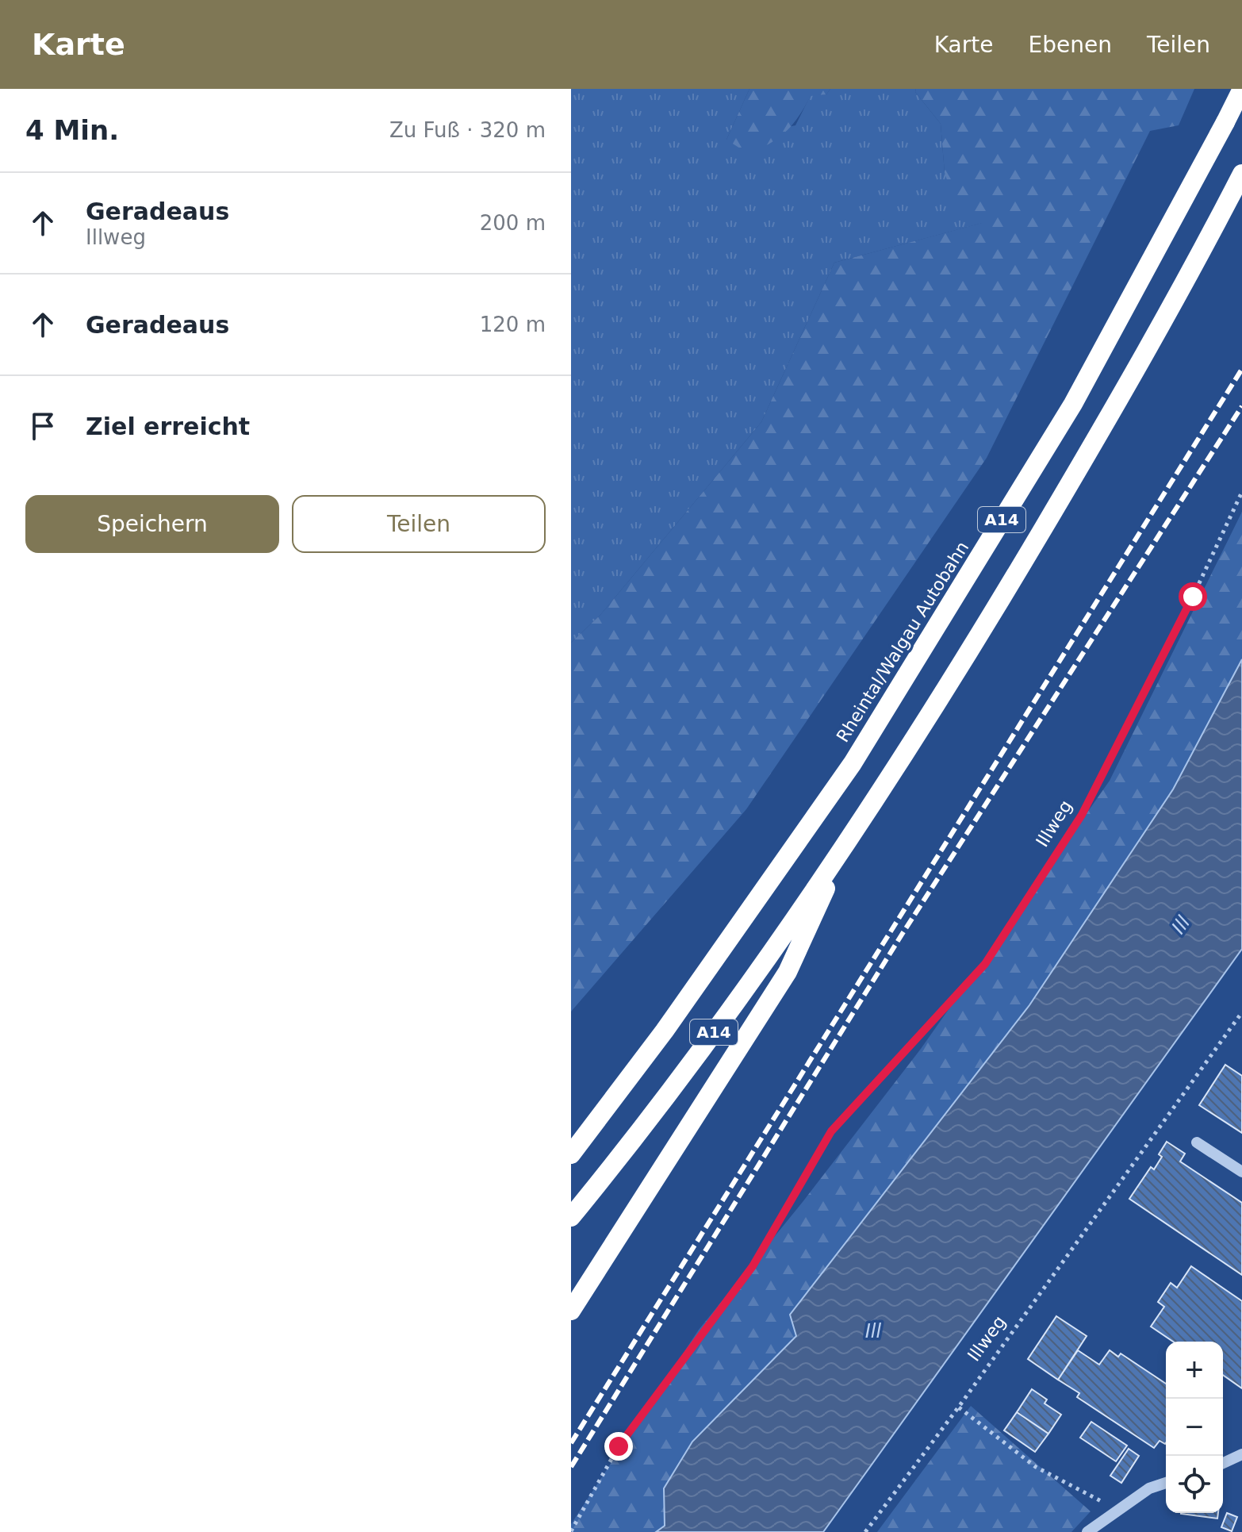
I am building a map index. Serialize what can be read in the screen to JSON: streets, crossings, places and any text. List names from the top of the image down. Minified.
{"streets":{"highway":["A14","Rheintal/Walgau Autobahn"],"path":["Illweg"]},"water":["Ill"],"page":{"header":"Karte","nav":["Karte","Ebenen","Teilen"],"heading":["4 Min.","Zu Fuß · 320 m"],"list":[["Geradeaus","Illweg","200 m"],["Geradeaus","120 m"],"Ziel erreicht"],"buttons":["Speichern","Teilen"],"map_buttons":["+","−"]}}
